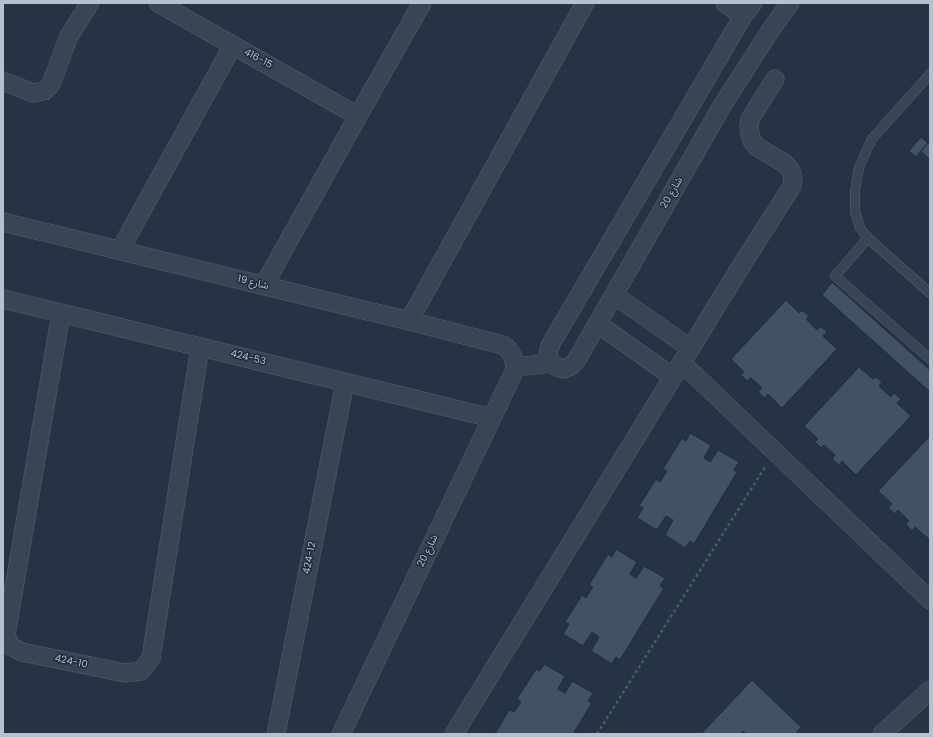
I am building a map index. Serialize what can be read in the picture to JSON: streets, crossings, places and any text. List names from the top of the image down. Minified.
{"streets":{"street":["416-15","شارع 20","شارع 19","424-53","424-12","424-10"]},"crossings":[["شارع 20","شارع 19"],["شارع 20","424-53"],["424-53","424-12"],["424-53","424-10"]]}
